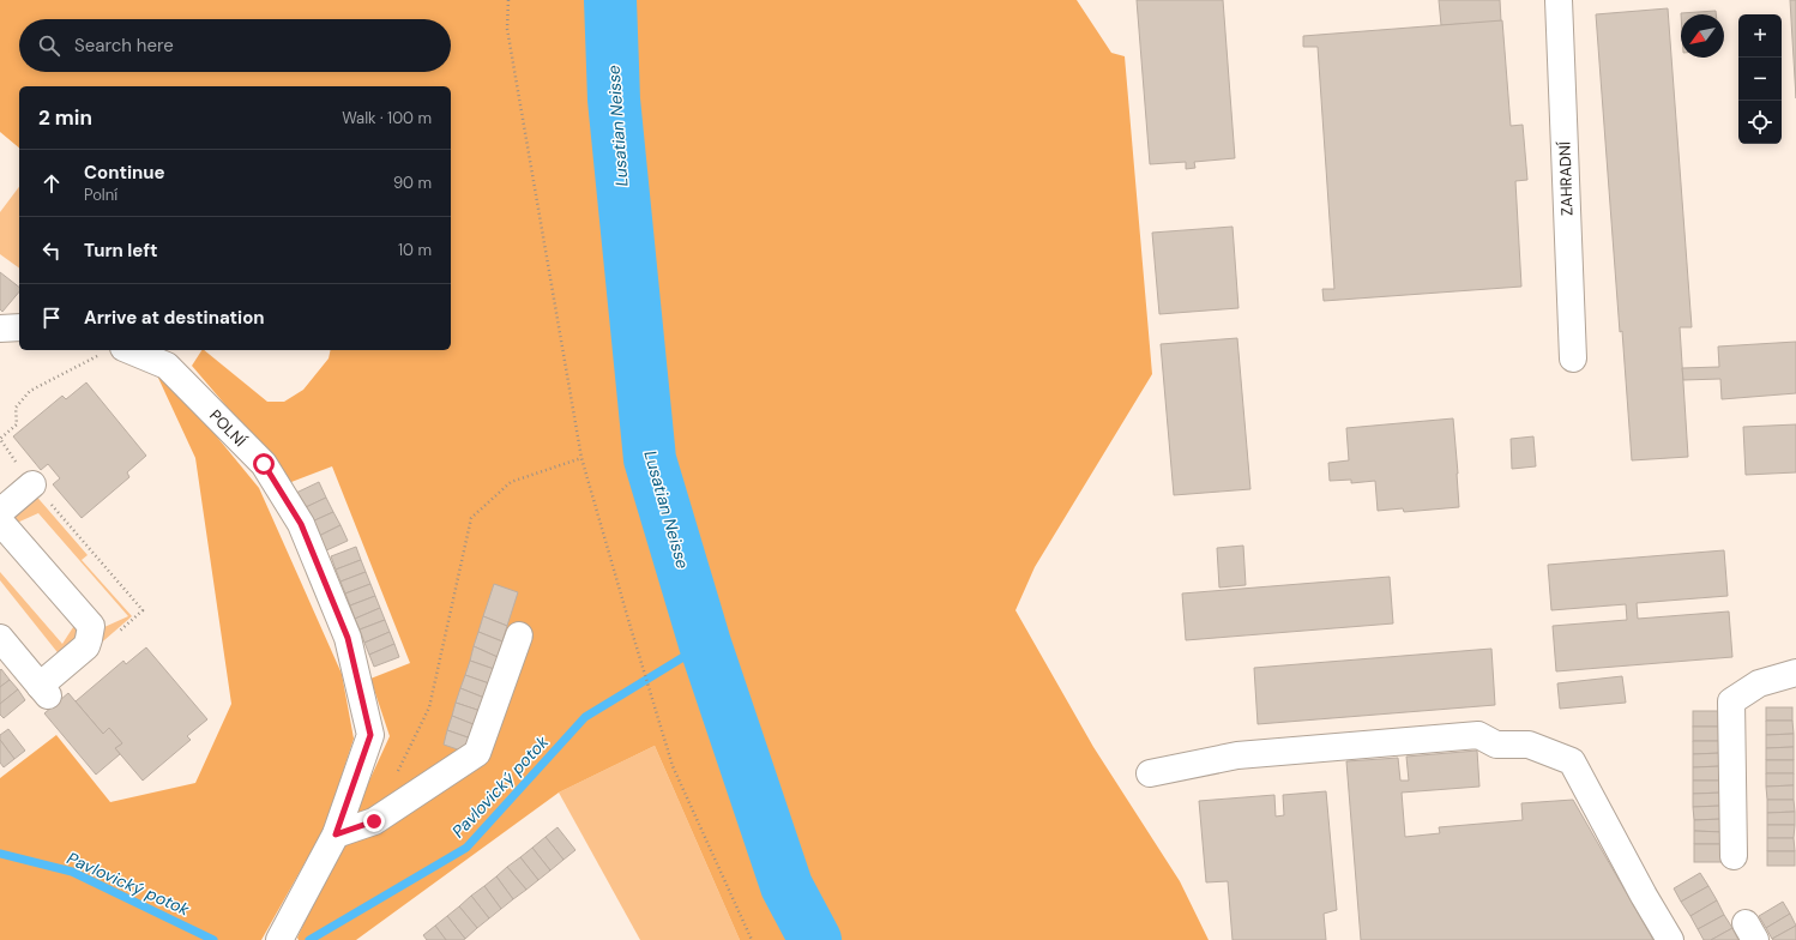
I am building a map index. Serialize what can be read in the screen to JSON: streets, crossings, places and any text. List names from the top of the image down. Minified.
{"streets":{"street":["ZAHRADNÍ","POLNÍ"]},"water":["Lusatian Neisse","Pavlovický potok"],"north":"bottom left","page":{"map_buttons":["+","−"],"search":"Search here","heading":["2 min","Walk · 100 m"],"list":[["Continue","Polní","90 m"],["Turn left","10 m"],"Arrive at destination"]}}
